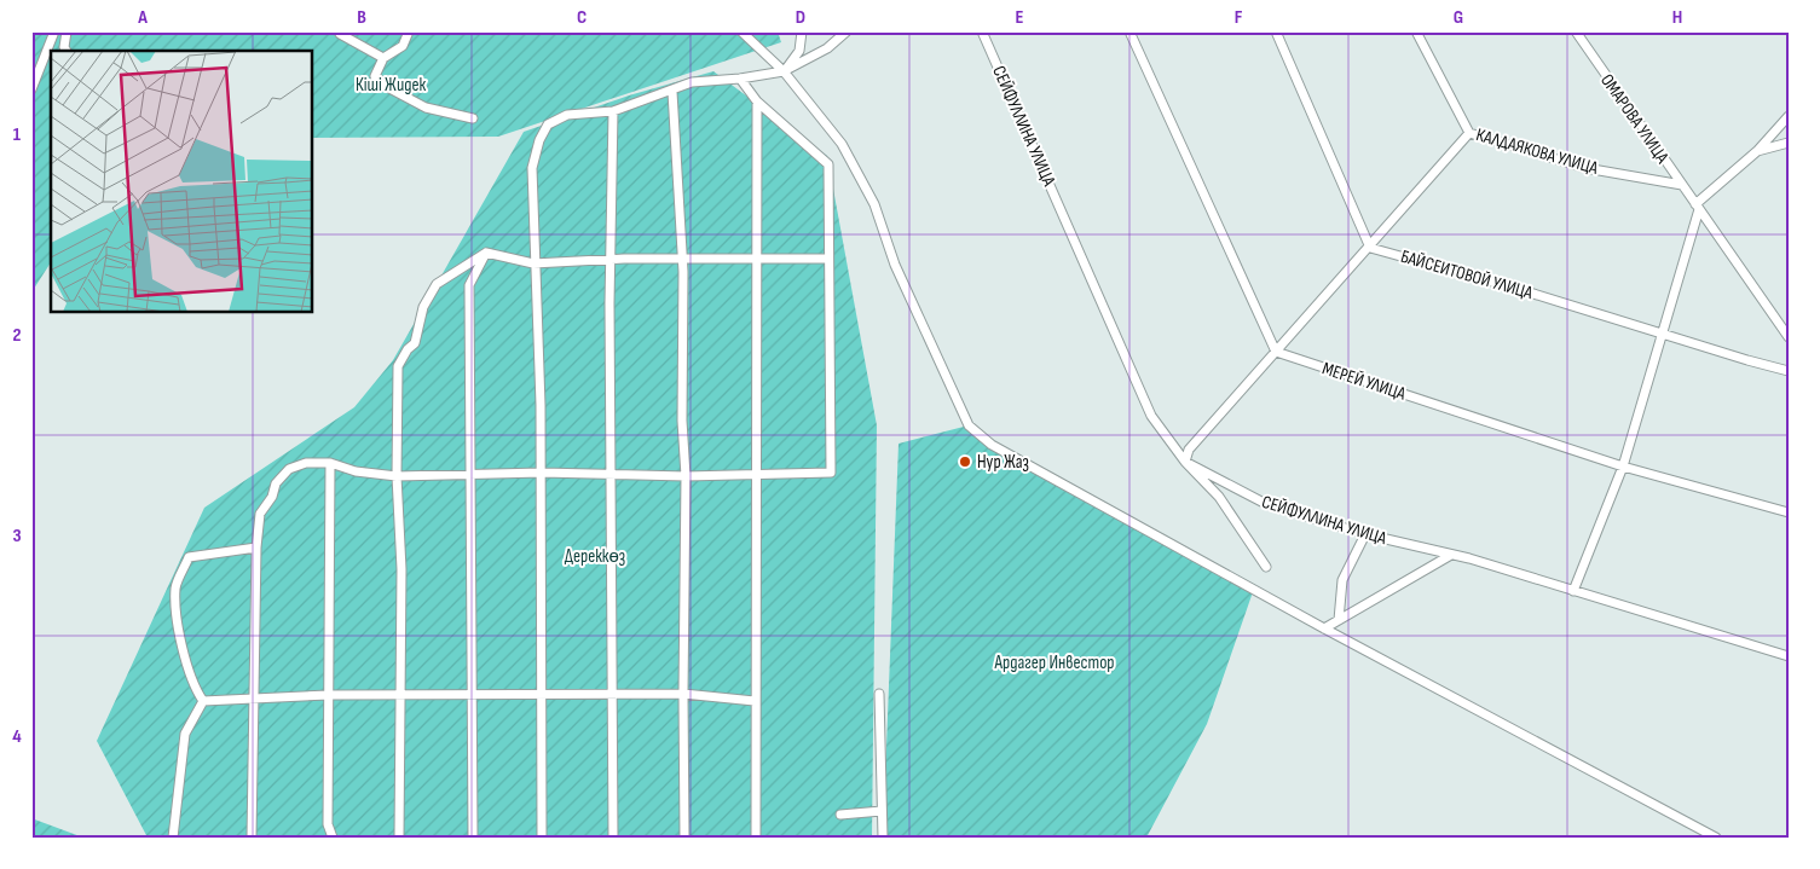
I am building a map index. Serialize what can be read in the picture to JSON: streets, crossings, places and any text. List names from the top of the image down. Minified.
{"streets":{"street":["ОМАРОВА УЛИЦА","СЕЙФУЛЛИНА УЛИЦА","КАЛДАЯКОВА УЛИЦА","БАЙСЕИТОВОЙ УЛИЦА","МЕРЕЙ УЛИЦА"]},"crossings":[["ОМАРОВА УЛИЦА","КАЛДАЯКОВА УЛИЦА"]],"parks":["Кіші Жидек","Дереккөз","Ардагер Инвестор"],"places":["Нур Жаз"],"grid":{"columns":["A","B","C","D","E","F","G","H"],"rows":["1","2","3","4"]}}
